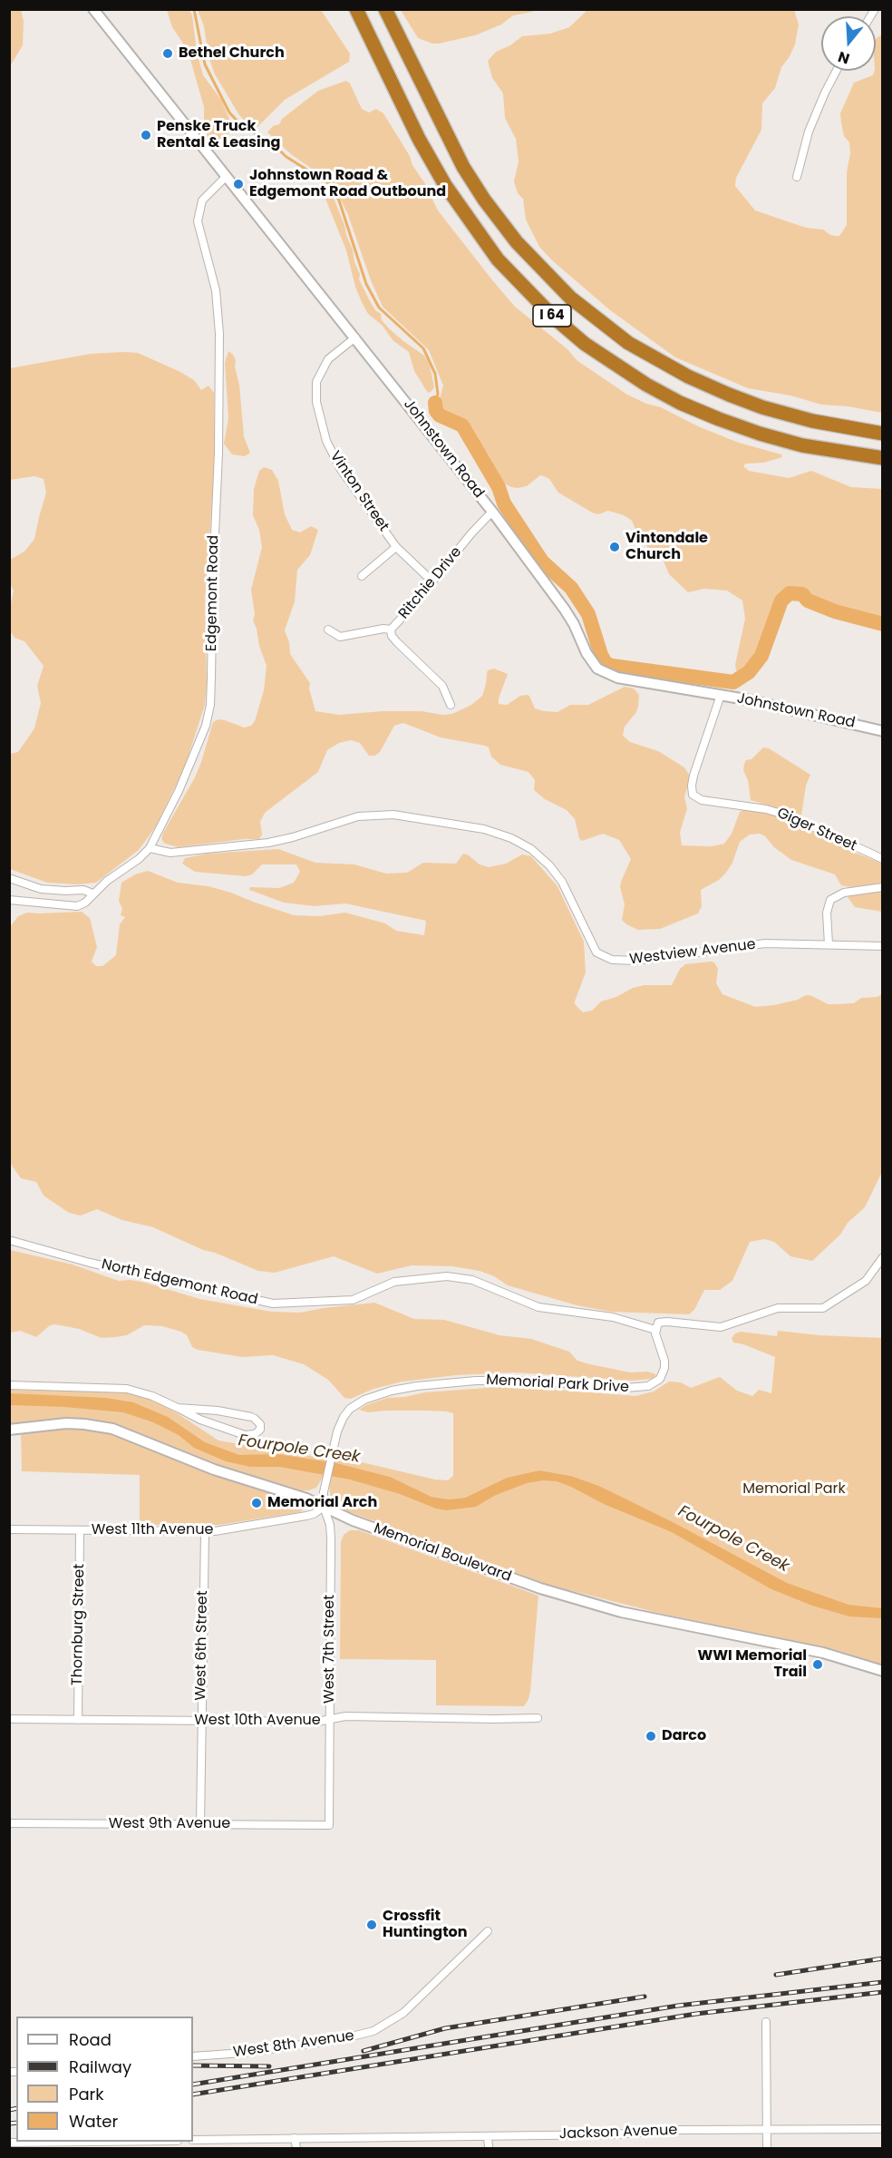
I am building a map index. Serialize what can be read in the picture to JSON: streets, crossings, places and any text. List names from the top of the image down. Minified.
{"streets":{"highway":["I 64"],"street":["Johnstown Road","Vinton Street","Ritchie Drive","Edgemont Road","Giger Street","Westview Avenue","North Edgemont Road","Memorial Park Drive","West 11th Avenue","Memorial Boulevard","Thornburg Street","West 6th Street","West 7th Street","West 10th Avenue","West 9th Avenue","West 8th Avenue","Jackson Avenue"]},"crossings":[["Johnstown Road","Vinton Street"],["Johnstown Road","Ritchie Drive"],["Johnstown Road","Edgemont Road"],["Johnstown Road","Giger Street"],["Vinton Street","Ritchie Drive"],["Edgemont Road","Westview Avenue"],["North Edgemont Road","Memorial Park Drive"],["Memorial Park Drive","West 11th Avenue"],["Memorial Park Drive","Memorial Boulevard"],["Memorial Park Drive","West 7th Street"],["West 11th Avenue","Memorial Boulevard"],["West 11th Avenue","Thornburg Street"],["West 11th Avenue","West 6th Street"],["West 11th Avenue","West 7th Street"],["Memorial Boulevard","West 7th Street"],["Thornburg Street","West 10th Avenue"],["West 6th Street","West 10th Avenue"],["West 6th Street","West 9th Avenue"],["West 7th Street","West 10th Avenue"],["West 7th Street","West 9th Avenue"]],"water":["Fourpole Creek"],"parks":["Memorial Park"],"places":["Bethel Church","Penske Truck Rental & Leasing","Johnstown Road & Edgemont Road Outbound","Vintondale Church","Memorial Arch","WWI Memorial Trail","Darco","Crossfit Huntington"],"legend":["Road","Railway","Park","Water"],"north":"bottom"}
